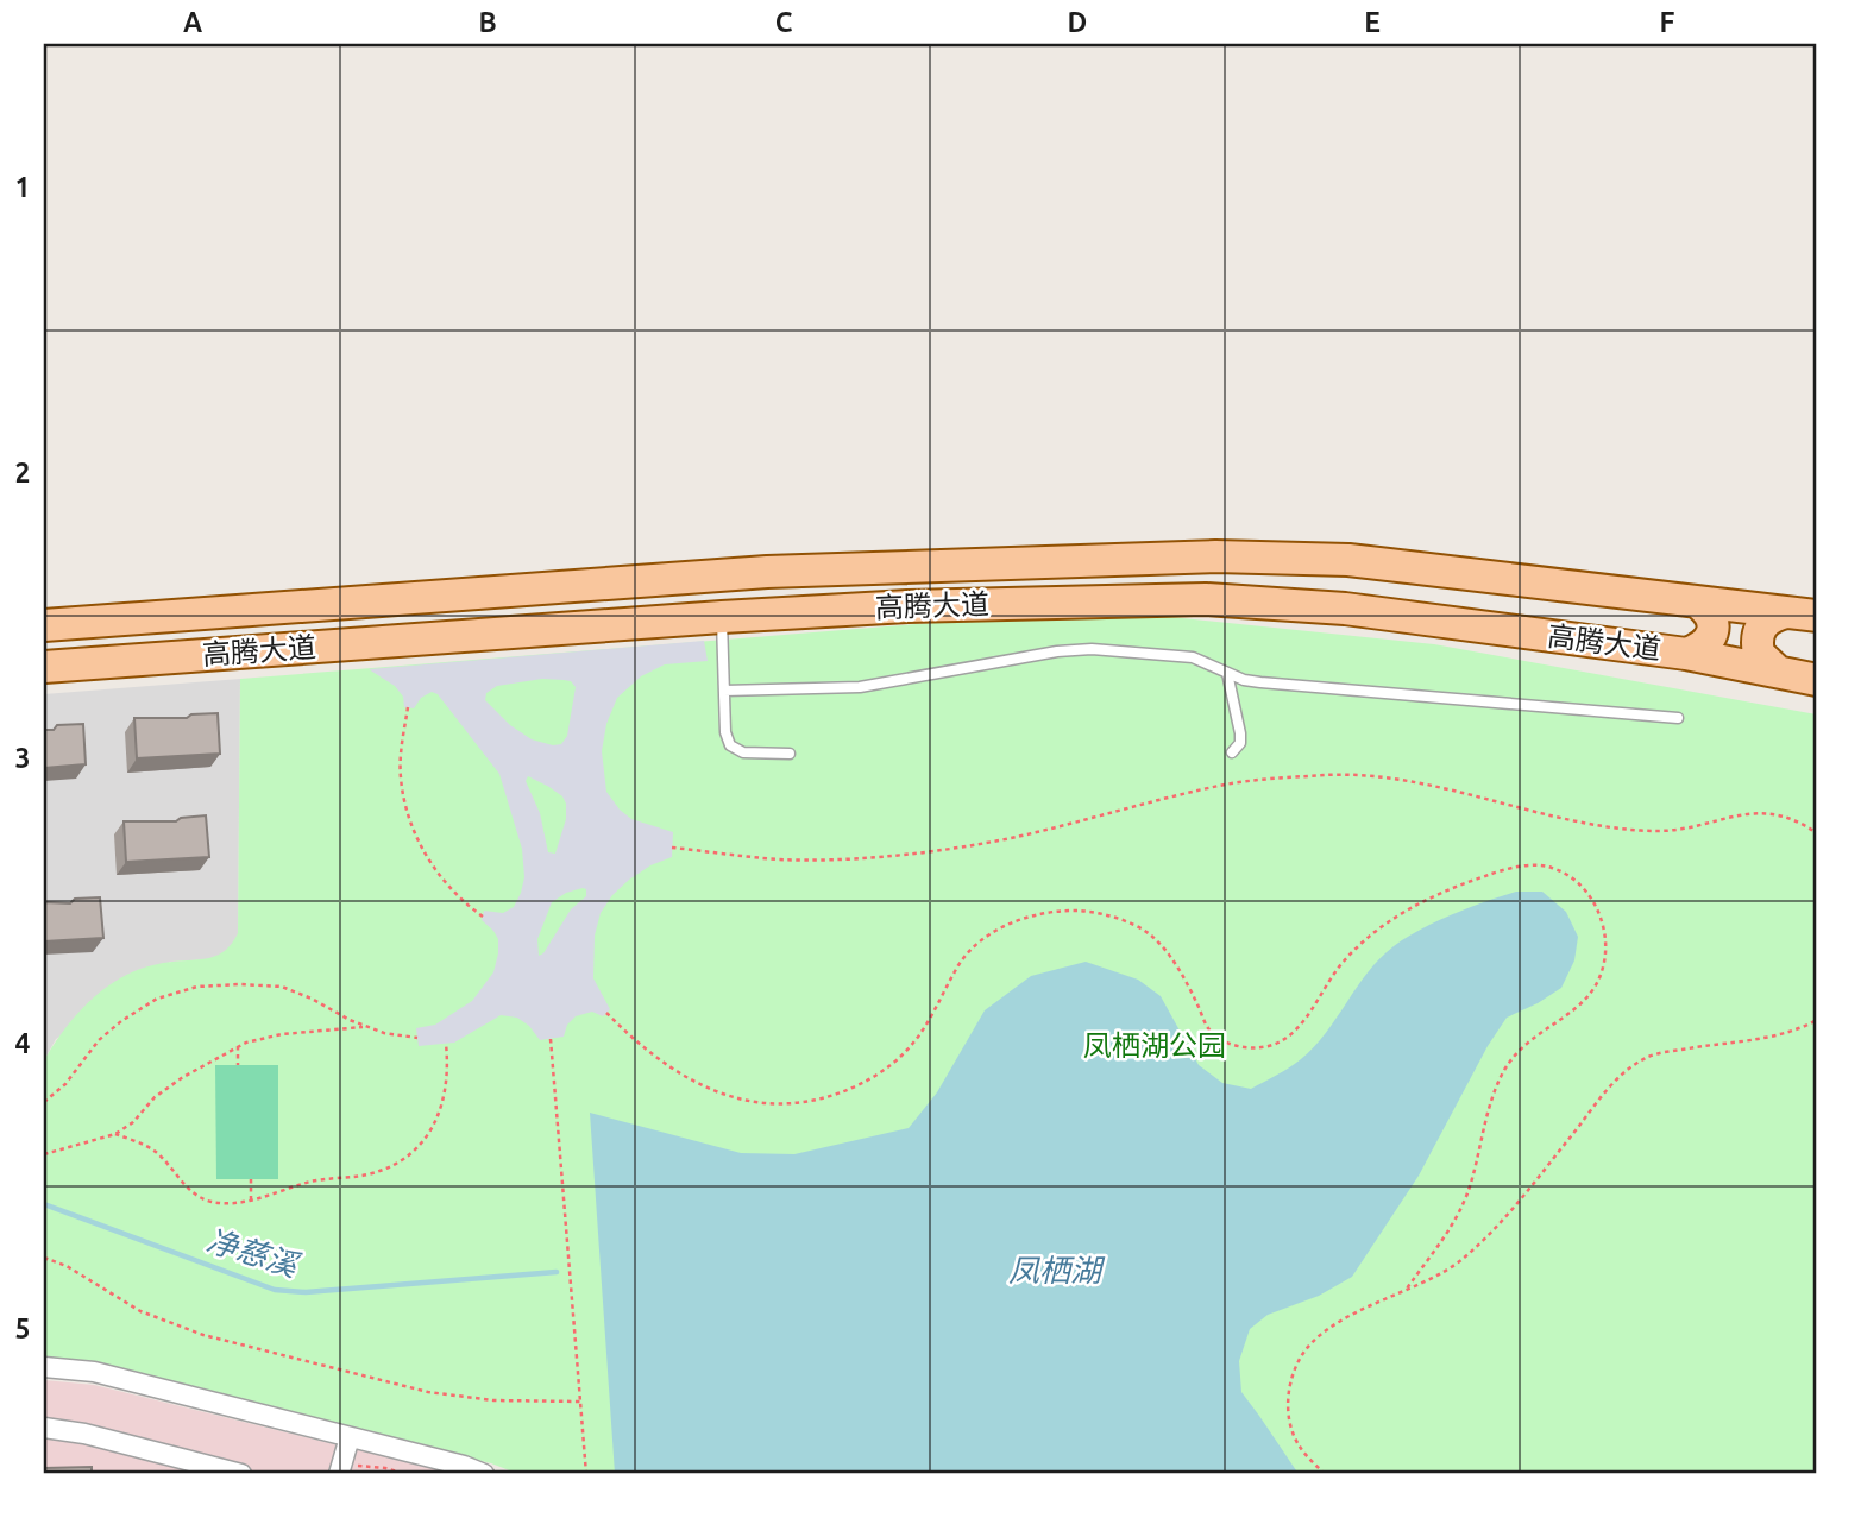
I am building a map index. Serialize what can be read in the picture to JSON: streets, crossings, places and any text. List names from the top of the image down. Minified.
{"streets":{"main road":["高腾大道"]},"water":["净慈溪","凤栖湖"],"parks":["凤栖湖公园"],"grid":{"columns":["A","B","C","D","E","F"],"rows":["1","2","3","4","5"]}}
